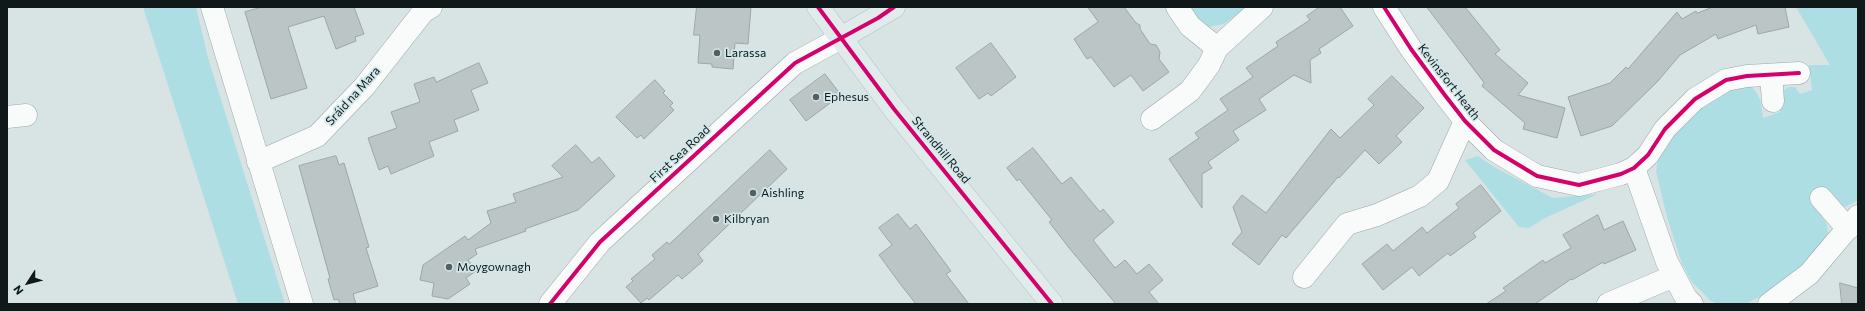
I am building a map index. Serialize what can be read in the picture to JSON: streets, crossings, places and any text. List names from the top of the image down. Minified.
{"streets":{"main road":["Strandhill Road"],"street":["Kevinsfort Heath","Sráid na Mara","First Sea Road"]},"crossings":[["Strandhill Road","First Sea Road"]],"places":["Larassa","Ephesus","Aishling","Kilbryan","Moygownagh"],"north":"bottom left"}
